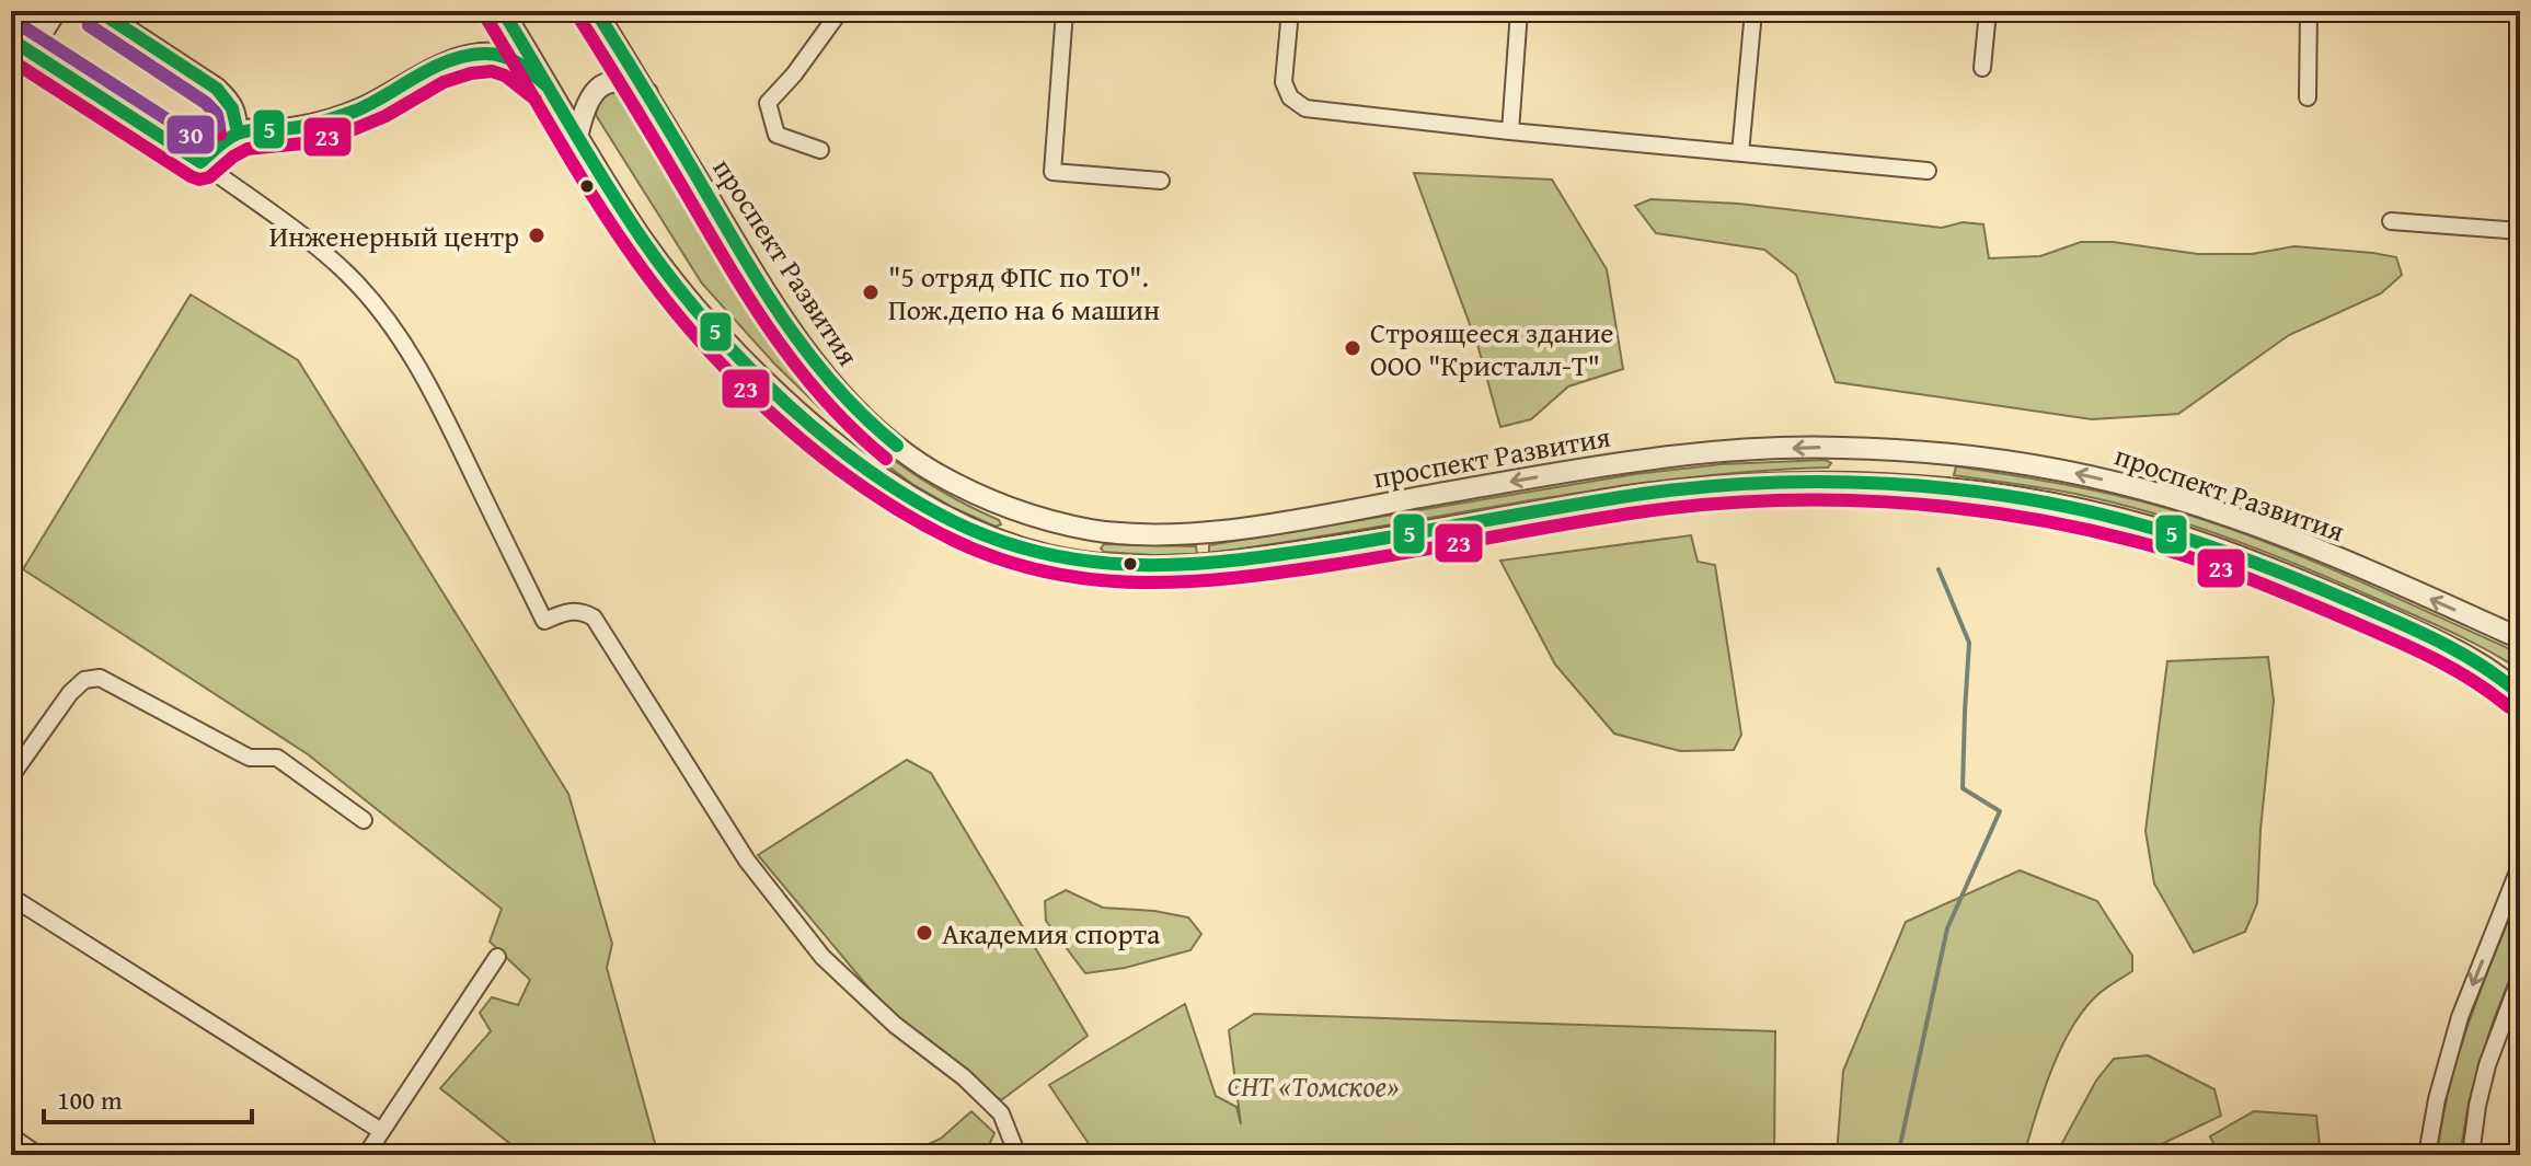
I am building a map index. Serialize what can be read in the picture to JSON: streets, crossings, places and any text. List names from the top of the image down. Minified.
{"streets":{"street":["проспект Развития"]},"parks":["СНТ «Томское»"],"places":["Инженерный центр","\"5 отряд ФПС по ТО\". Пож.депо на 6 машин","Строящееся здание ООО \"Кристалл-Т\"","Академия спорта"],"lines":["transit line 5","transit line 23","transit line 30"],"scale_bar":"100 m"}
